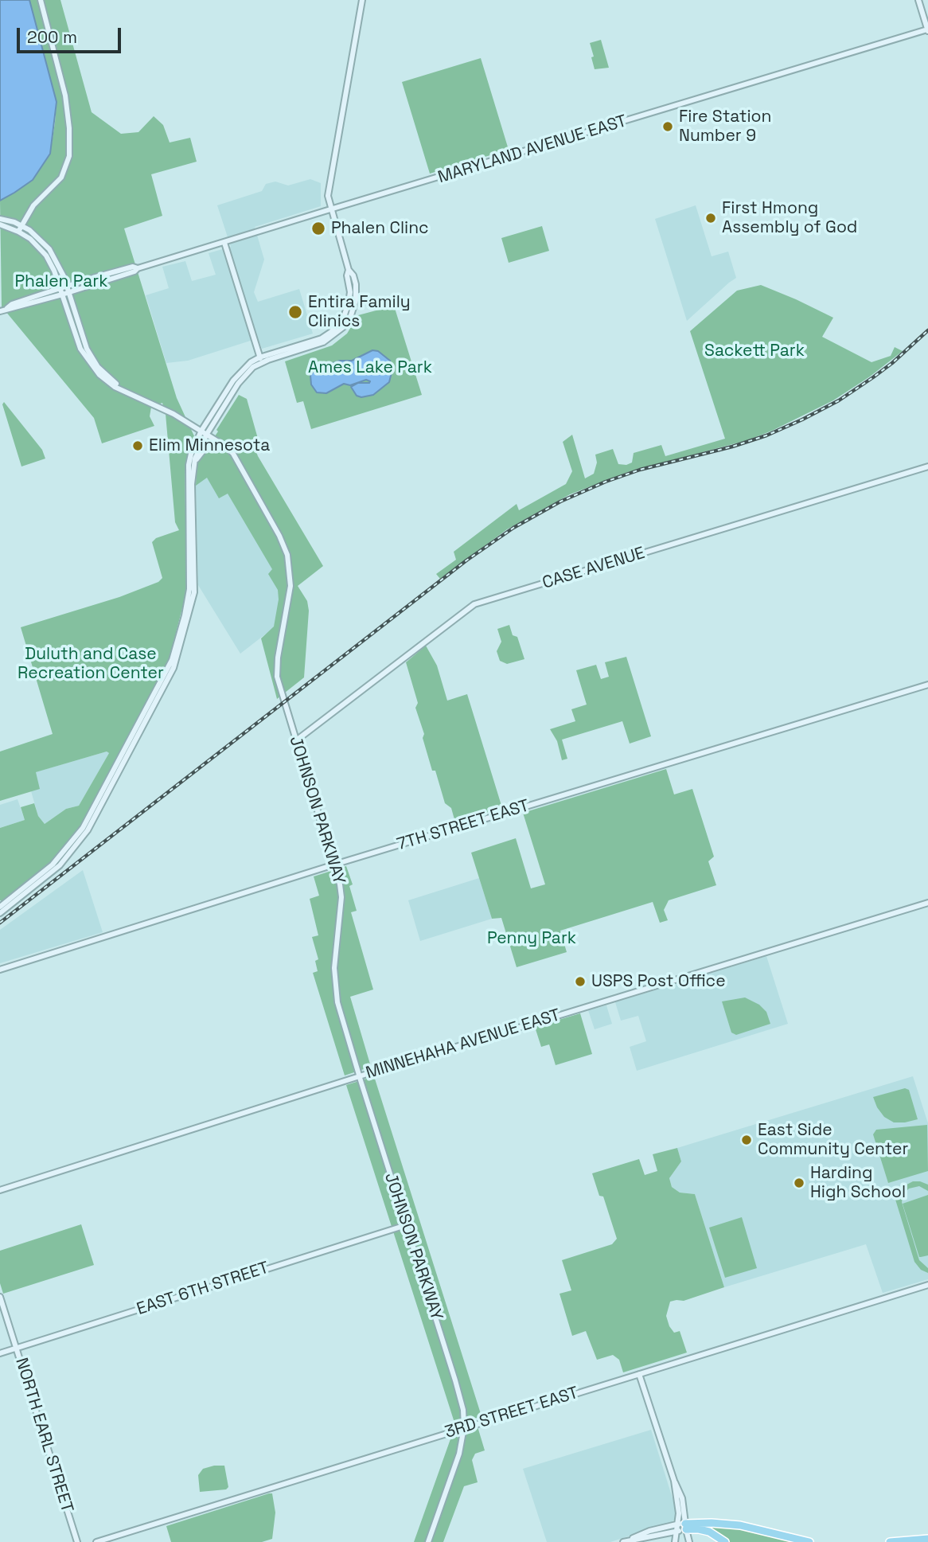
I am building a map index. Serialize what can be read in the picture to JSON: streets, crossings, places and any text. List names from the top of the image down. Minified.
{"streets":{"street":["MARYLAND AVENUE EAST","CASE AVENUE","JOHNSON PARKWAY","7TH STREET EAST","MINNEHAHA AVENUE EAST","EAST 6TH STREET","3RD STREET EAST","NORTH EARL STREET"]},"crossings":[["MARYLAND AVENUE EAST","JOHNSON PARKWAY"],["CASE AVENUE","JOHNSON PARKWAY"],["JOHNSON PARKWAY","7TH STREET EAST"],["JOHNSON PARKWAY","MINNEHAHA AVENUE EAST"],["JOHNSON PARKWAY","EAST 6TH STREET"],["JOHNSON PARKWAY","3RD STREET EAST"],["EAST 6TH STREET","NORTH EARL STREET"]],"parks":["Phalen Park","Sackett Park","Ames Lake Park","Duluth and Case Recreation Center","Penny Park"],"places":["Fire Station Number 9","First Hmong Assembly of God","Phalen Clinc","Entira Family Clinics","Elim Minnesota","USPS Post Office","East Side Community Center","Harding High School"],"scale_bar":"200 m"}
